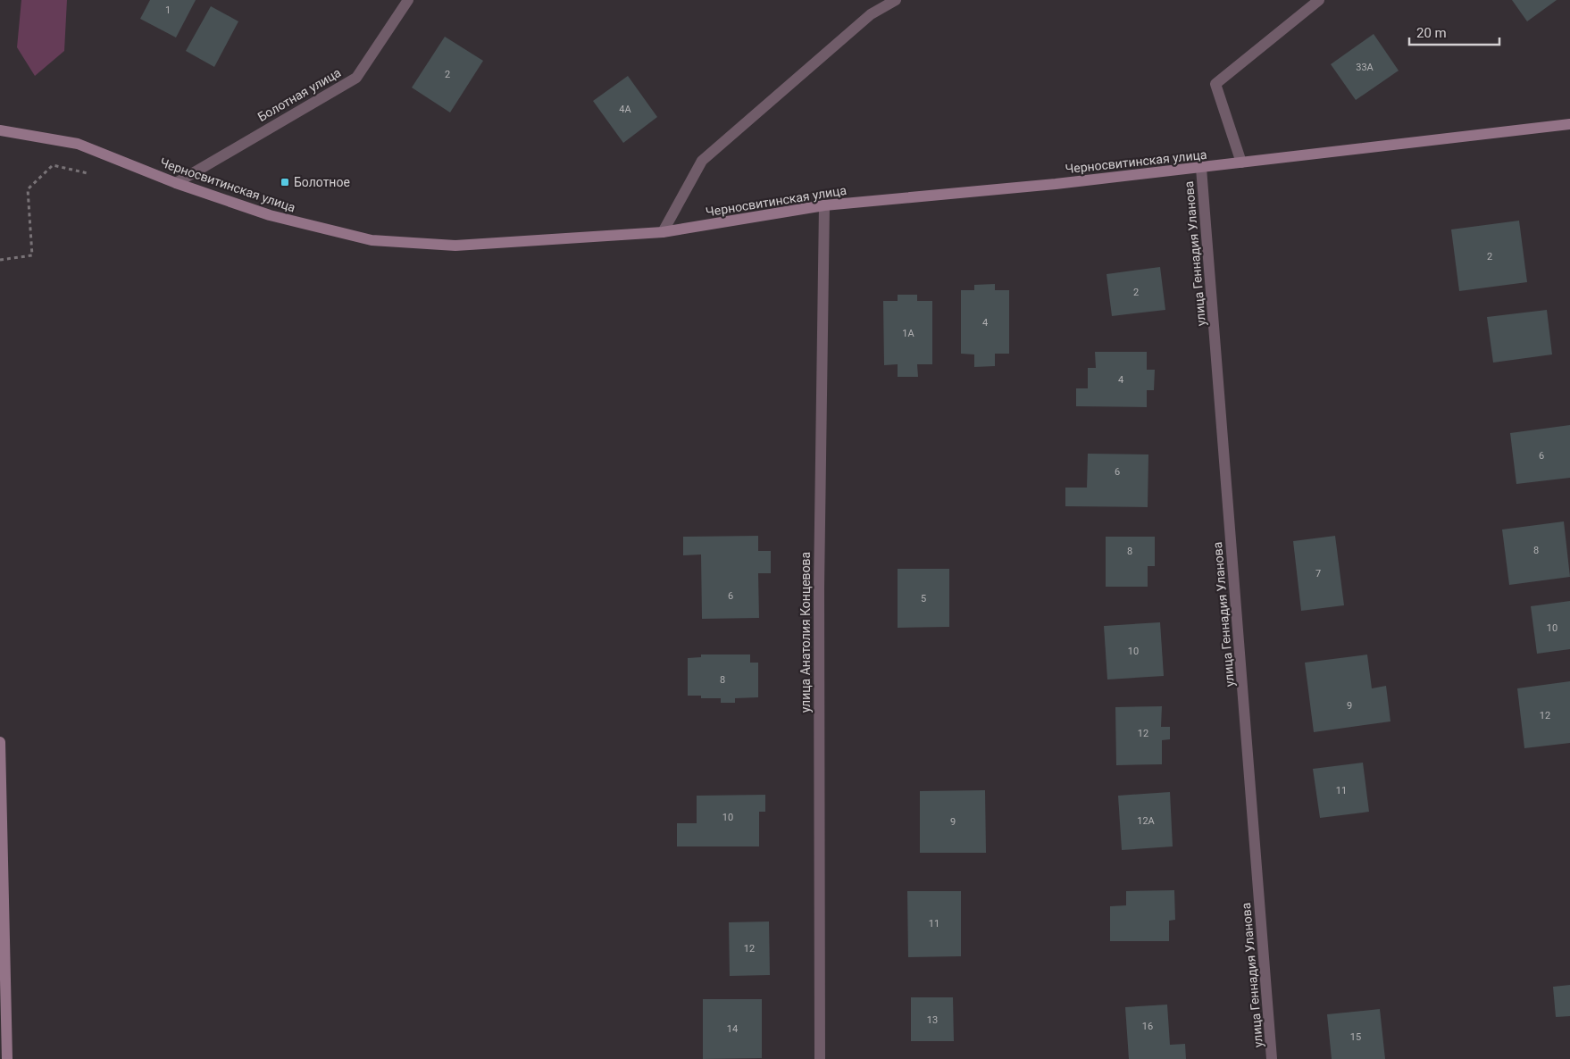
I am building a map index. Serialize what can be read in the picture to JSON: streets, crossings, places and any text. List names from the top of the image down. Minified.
{"streets":{"street":["Болотная улица","Черносвитинская улица","улица Геннадия Уланова","улица Анатолия Концевова"]},"crossings":[["Болотная улица","Черносвитинская улица"],["Черносвитинская улица","улица Геннадия Уланова"],["Черносвитинская улица","улица Анатолия Концевова"]],"places":{"transit":["Болотное"]},"house_numbers":["1","33А","2","4А","2","2","4","1А","4","6","6","8","8","7","6","5","10","10","8","9","12","12","11","10","12А","9","11","12","13","16","14","15"],"scale_bar":"20 m"}
